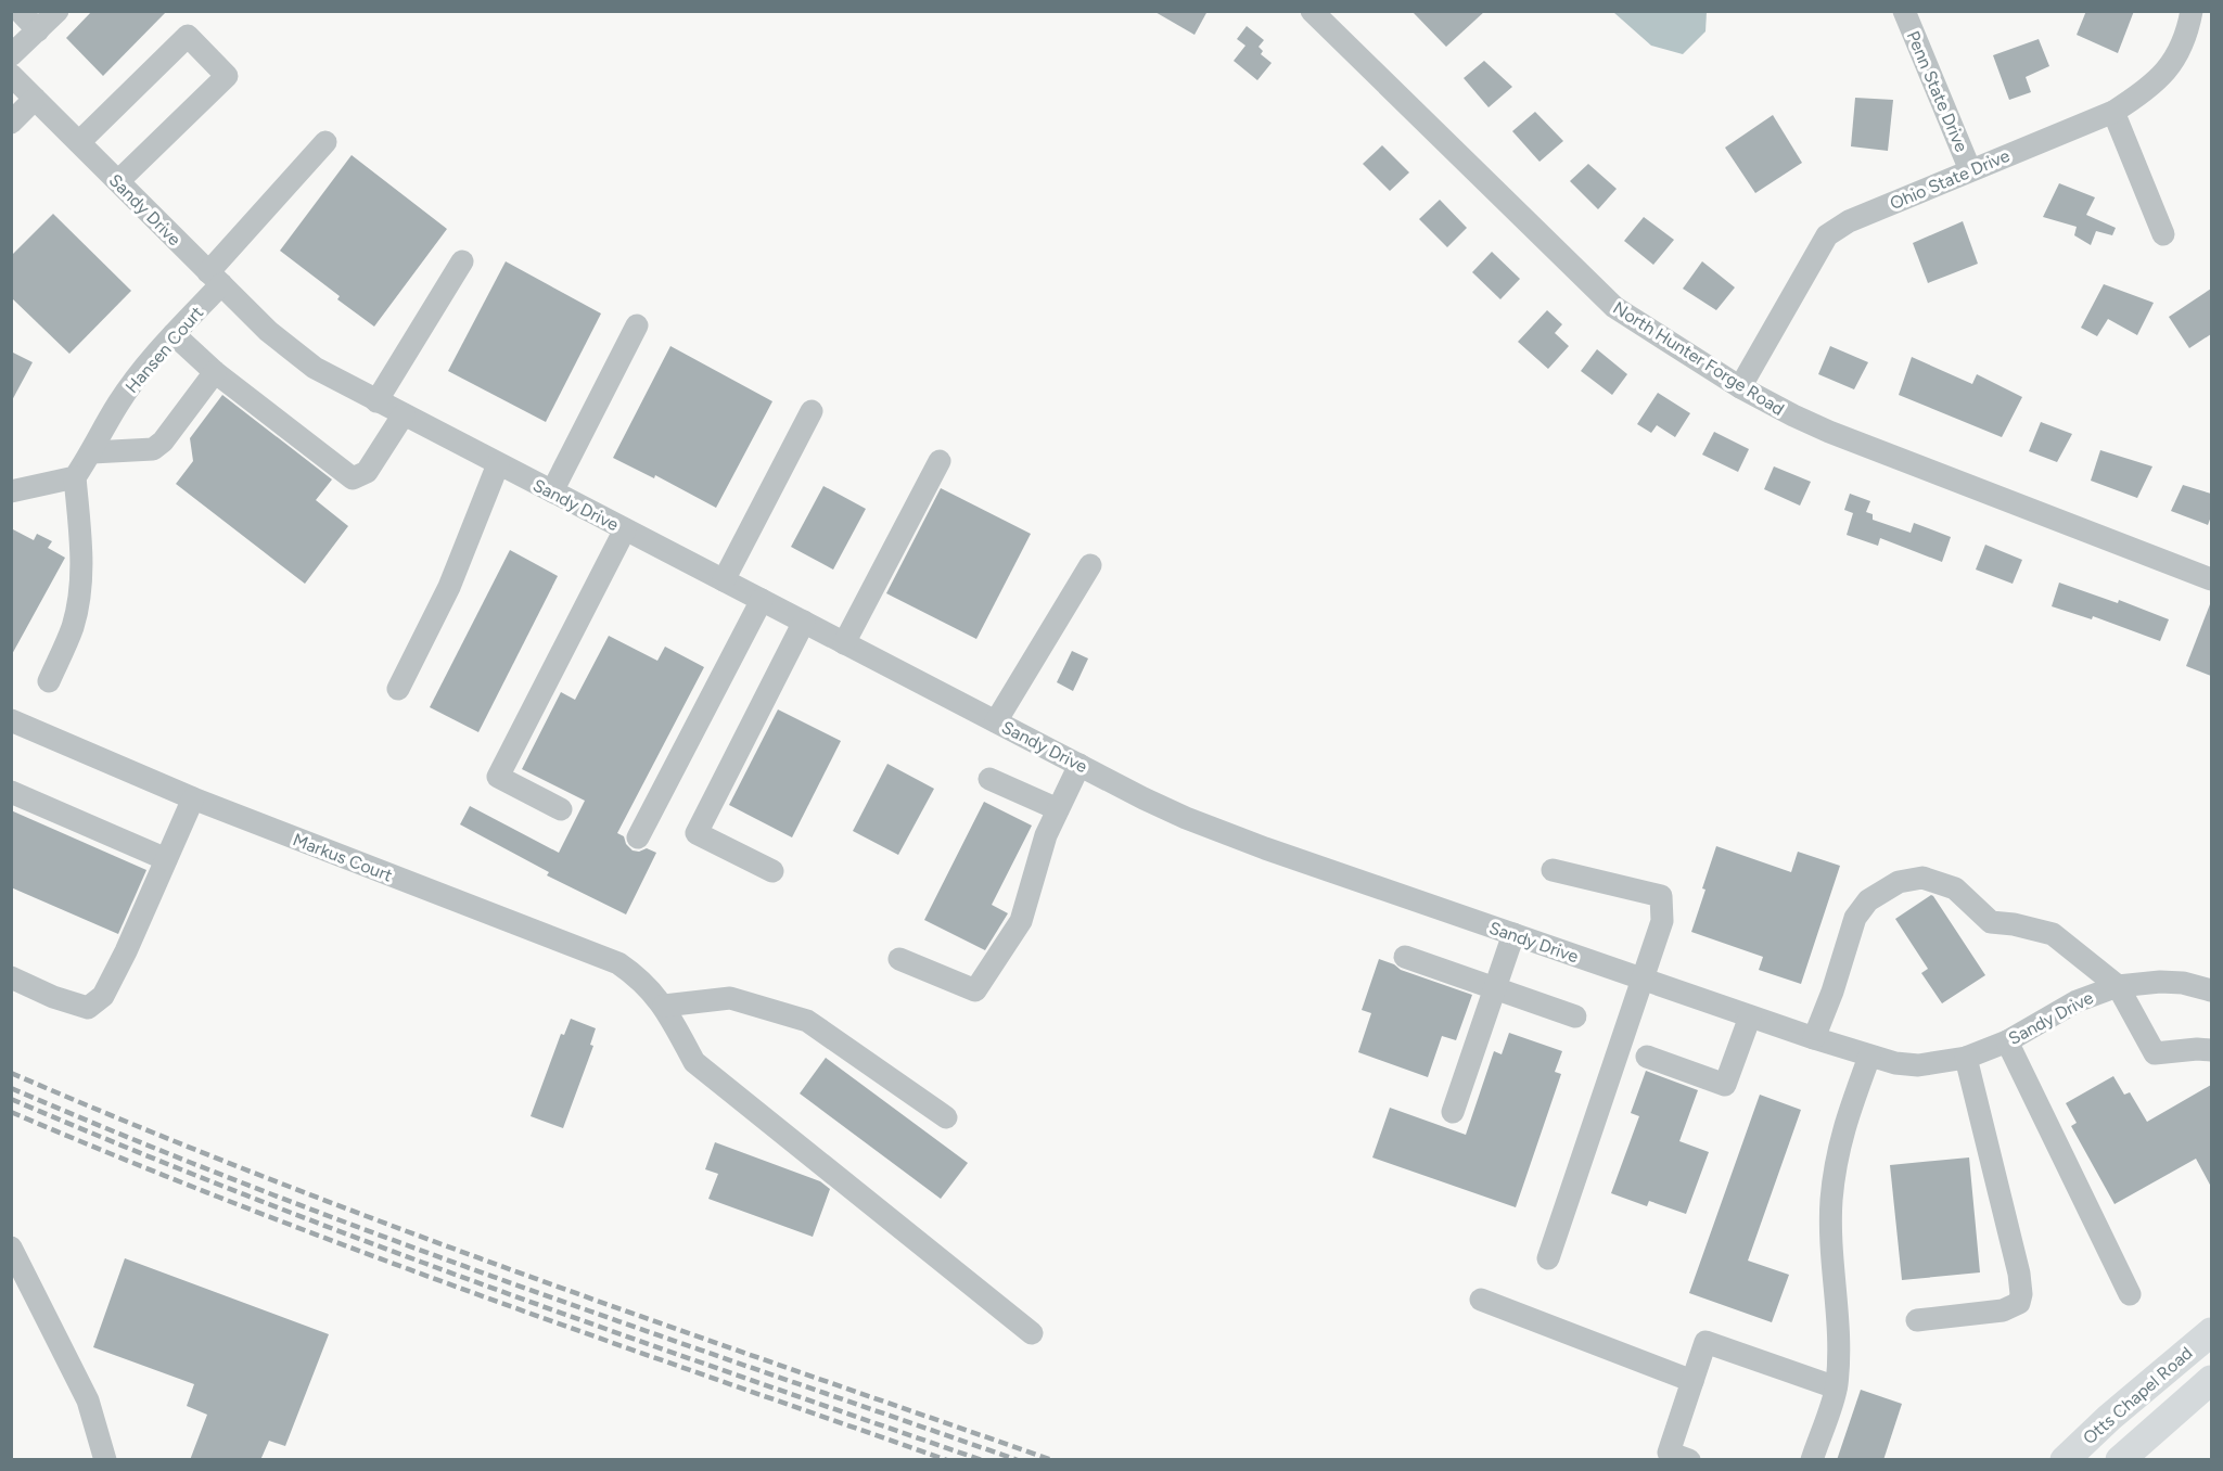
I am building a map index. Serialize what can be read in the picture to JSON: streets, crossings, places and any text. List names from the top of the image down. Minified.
{"streets":{"main road":["Otts Chapel Road"],"street":["Penn State Drive","Ohio State Drive","Sandy Drive","Hansen Court","North Hunter Forge Road","Markus Court"]},"crossings":[["Penn State Drive","Ohio State Drive"],["Ohio State Drive","North Hunter Forge Road"],["Sandy Drive","Hansen Court"]]}
